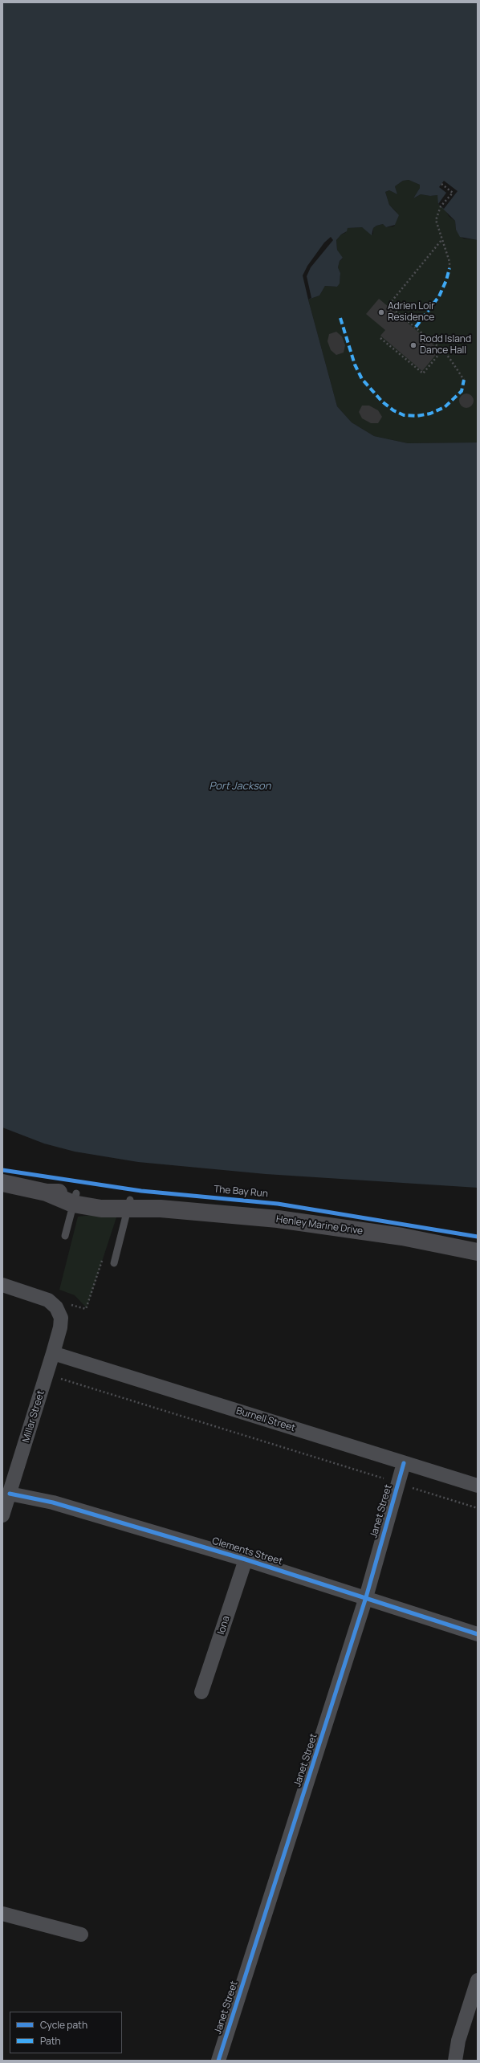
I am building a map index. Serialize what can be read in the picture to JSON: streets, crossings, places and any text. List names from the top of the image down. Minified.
{"streets":{"main road":["Henley Marine Drive"],"street":["Millar Street","Burnell Street","Janet Street","Clements Street","Iona"],"cycle path":["The Bay Run"]},"crossings":[["Millar Street","Burnell Street"],["Millar Street","Clements Street"],["Burnell Street","Janet Street"],["Janet Street","Clements Street"],["Clements Street","Iona"]],"water":["Port Jackson"],"places":["Adrien Loir Residence","Rodd Island Dance Hall"],"legend":["Cycle path","Path"]}
